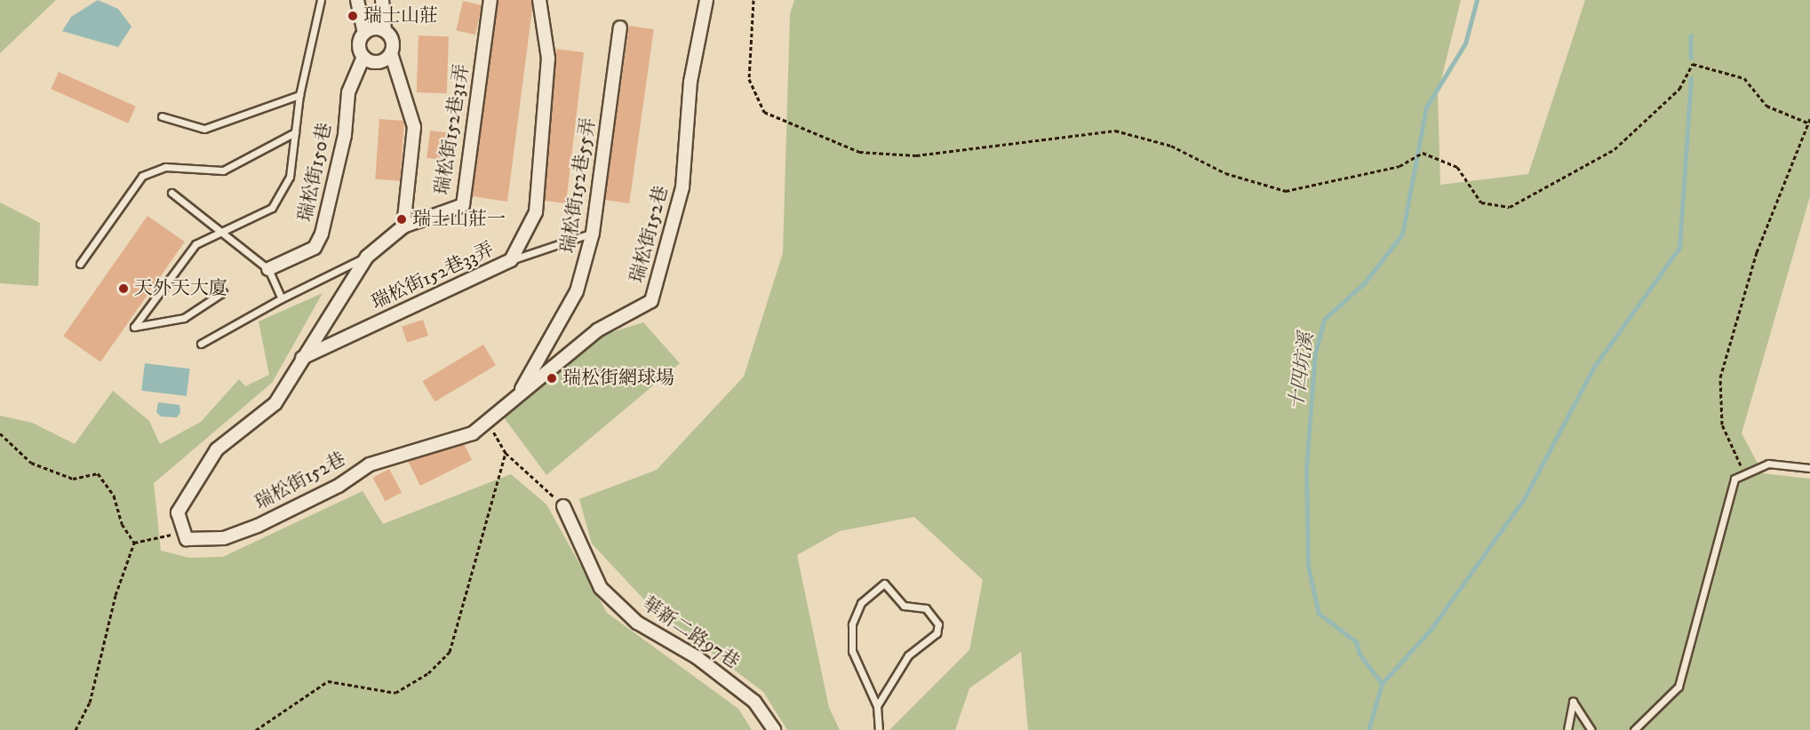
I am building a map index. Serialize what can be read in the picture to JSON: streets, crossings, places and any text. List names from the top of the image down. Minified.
{"streets":{"street":["瑞松街152巷31弄","瑞松街150巷","瑞松街152巷55弄","瑞松街152巷","瑞松街152巷33弄","華新二路97巷"]},"crossings":[["瑞松街152巷55弄","瑞松街152巷"]],"water":["十四坑溪"],"places":["瑞士山莊","瑞士山莊一","天外天大廈","瑞松街網球場"]}
